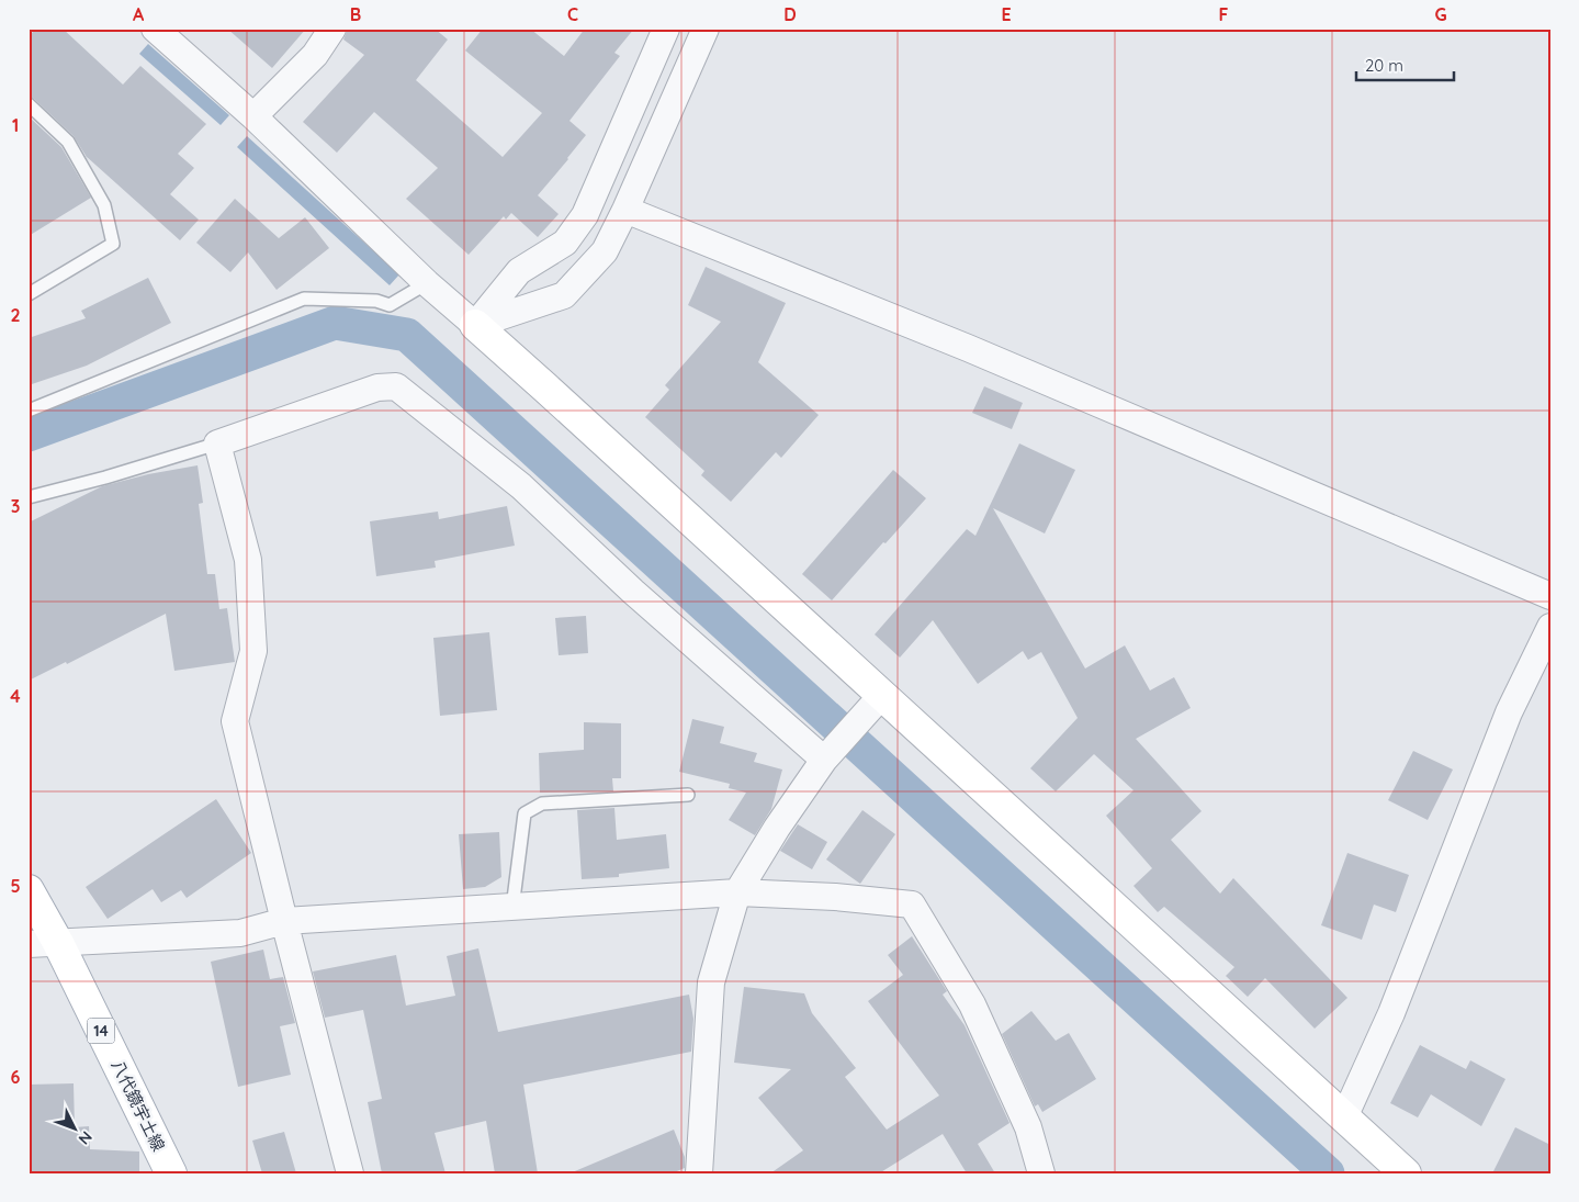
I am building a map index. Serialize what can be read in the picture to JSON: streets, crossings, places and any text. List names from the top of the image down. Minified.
{"streets":{"street":["14","八代鏡宇土線"]},"scale_bar":"20 m","north":"bottom right","grid":{"columns":["A","B","C","D","E","F","G"],"rows":["1","2","3","4","5","6"]}}
